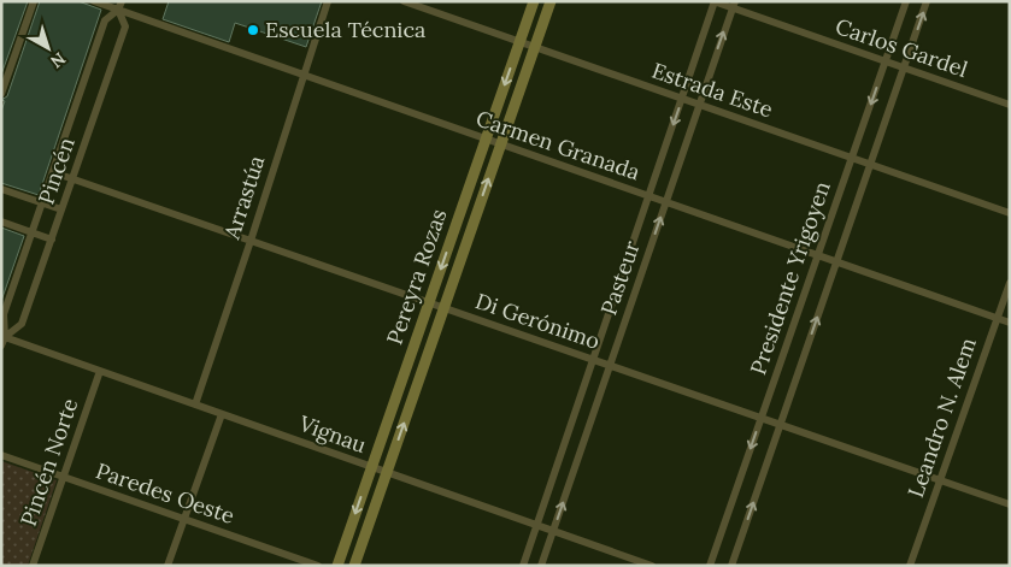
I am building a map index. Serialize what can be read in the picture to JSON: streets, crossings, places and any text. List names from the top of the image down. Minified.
{"streets":{"street":["Carlos Gardel","Estrada Este","Carmen Granada","Pincén","Arrastúa","Pereyra Rozas","Pasteur","Presidente Yrigoyen","Di Gerónimo","Leandro N. Alem","Vignau","Pincén Norte","Paredes Oeste"]},"crossings":[["Carlos Gardel","Pasteur"],["Carlos Gardel","Presidente Yrigoyen"],["Estrada Este","Pereyra Rozas"],["Estrada Este","Pasteur"],["Estrada Este","Presidente Yrigoyen"],["Carmen Granada","Pincén"],["Carmen Granada","Arrastúa"],["Carmen Granada","Pereyra Rozas"],["Carmen Granada","Pasteur"],["Carmen Granada","Presidente Yrigoyen"],["Carmen Granada","Leandro N. Alem"],["Pincén","Di Gerónimo"],["Pincén","Vignau"],["Arrastúa","Di Gerónimo"],["Arrastúa","Vignau"],["Pereyra Rozas","Di Gerónimo"],["Pereyra Rozas","Vignau"],["Pasteur","Di Gerónimo"],["Pasteur","Vignau"],["Presidente Yrigoyen","Di Gerónimo"],["Di Gerónimo","Leandro N. Alem"],["Vignau","Pincén Norte"],["Pincén Norte","Paredes Oeste"]],"places":["Escuela Técnica"],"north":"bottom right"}
